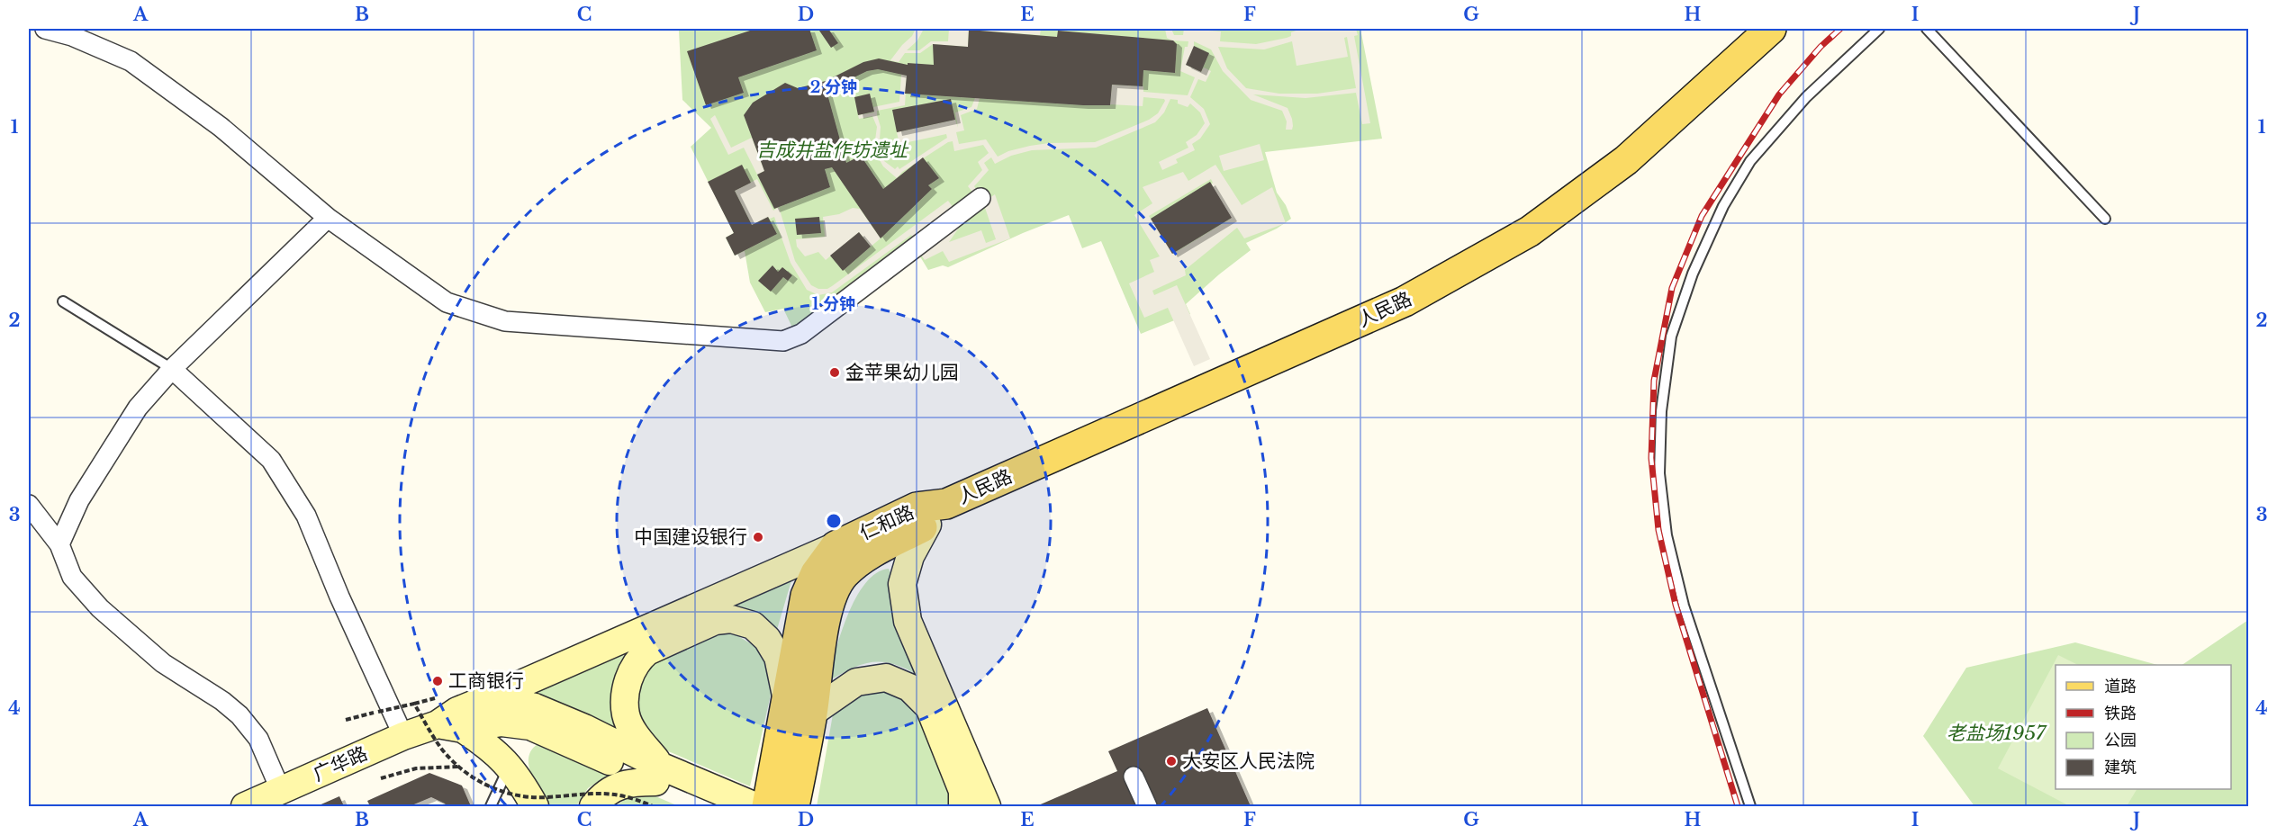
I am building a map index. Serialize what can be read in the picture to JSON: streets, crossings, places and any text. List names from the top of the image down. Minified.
{"streets":{"main road":["人民路","仁和路","广华路"]},"crossings":[["人民路","仁和路"]],"parks":["吉成井盐作坊遗址","老盐场1957"],"places":["金苹果幼儿园","中国建设银行","工商银行","大安区人民法院"],"legend":["道路","铁路","公园","建筑"],"grid":{"columns":["A","B","C","D","E","F","G","H","I","J"],"rows":["1","2","3","4"]},"rings":["2 分钟","1 分钟"]}
